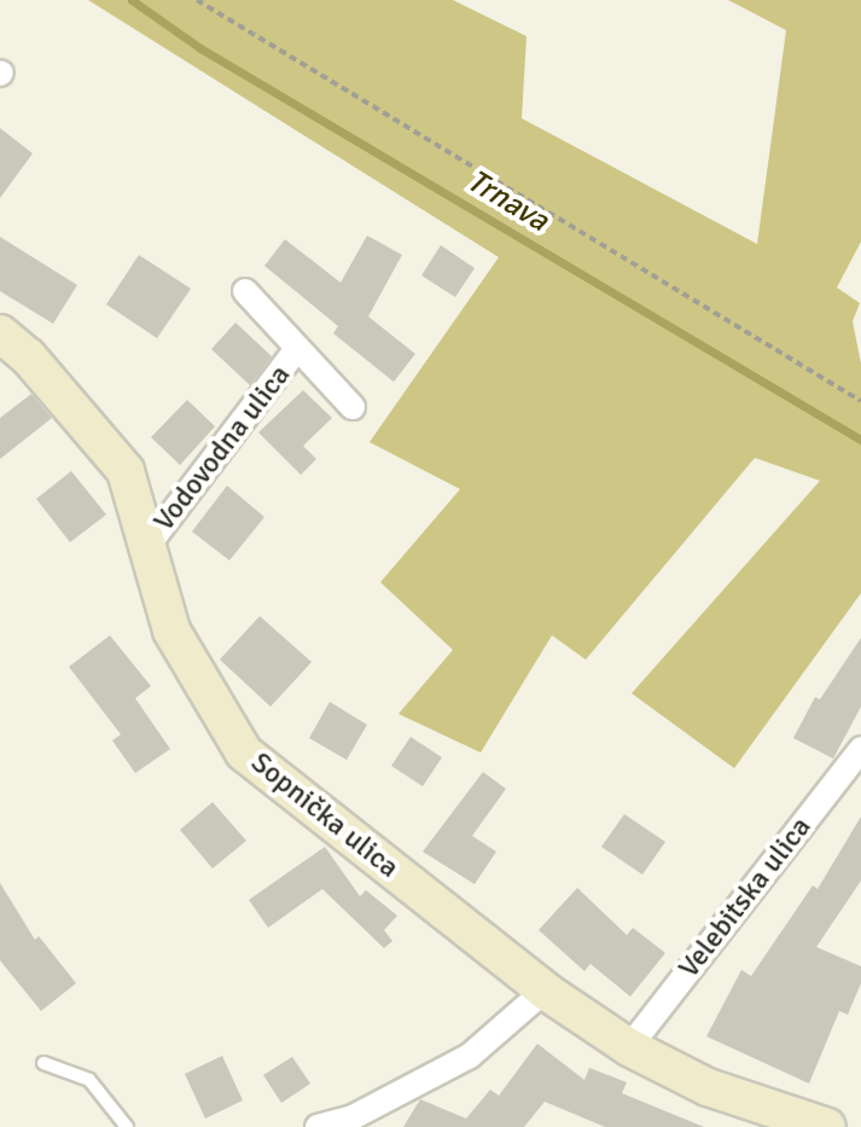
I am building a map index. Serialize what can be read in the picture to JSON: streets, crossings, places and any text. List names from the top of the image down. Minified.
{"streets":{"street":["Vodovodna ulica","Sopnička ulica","Velebitska ulica"]},"crossings":[["Vodovodna ulica","Sopnička ulica"],["Sopnička ulica","Velebitska ulica"]],"water":["Trnava"]}
